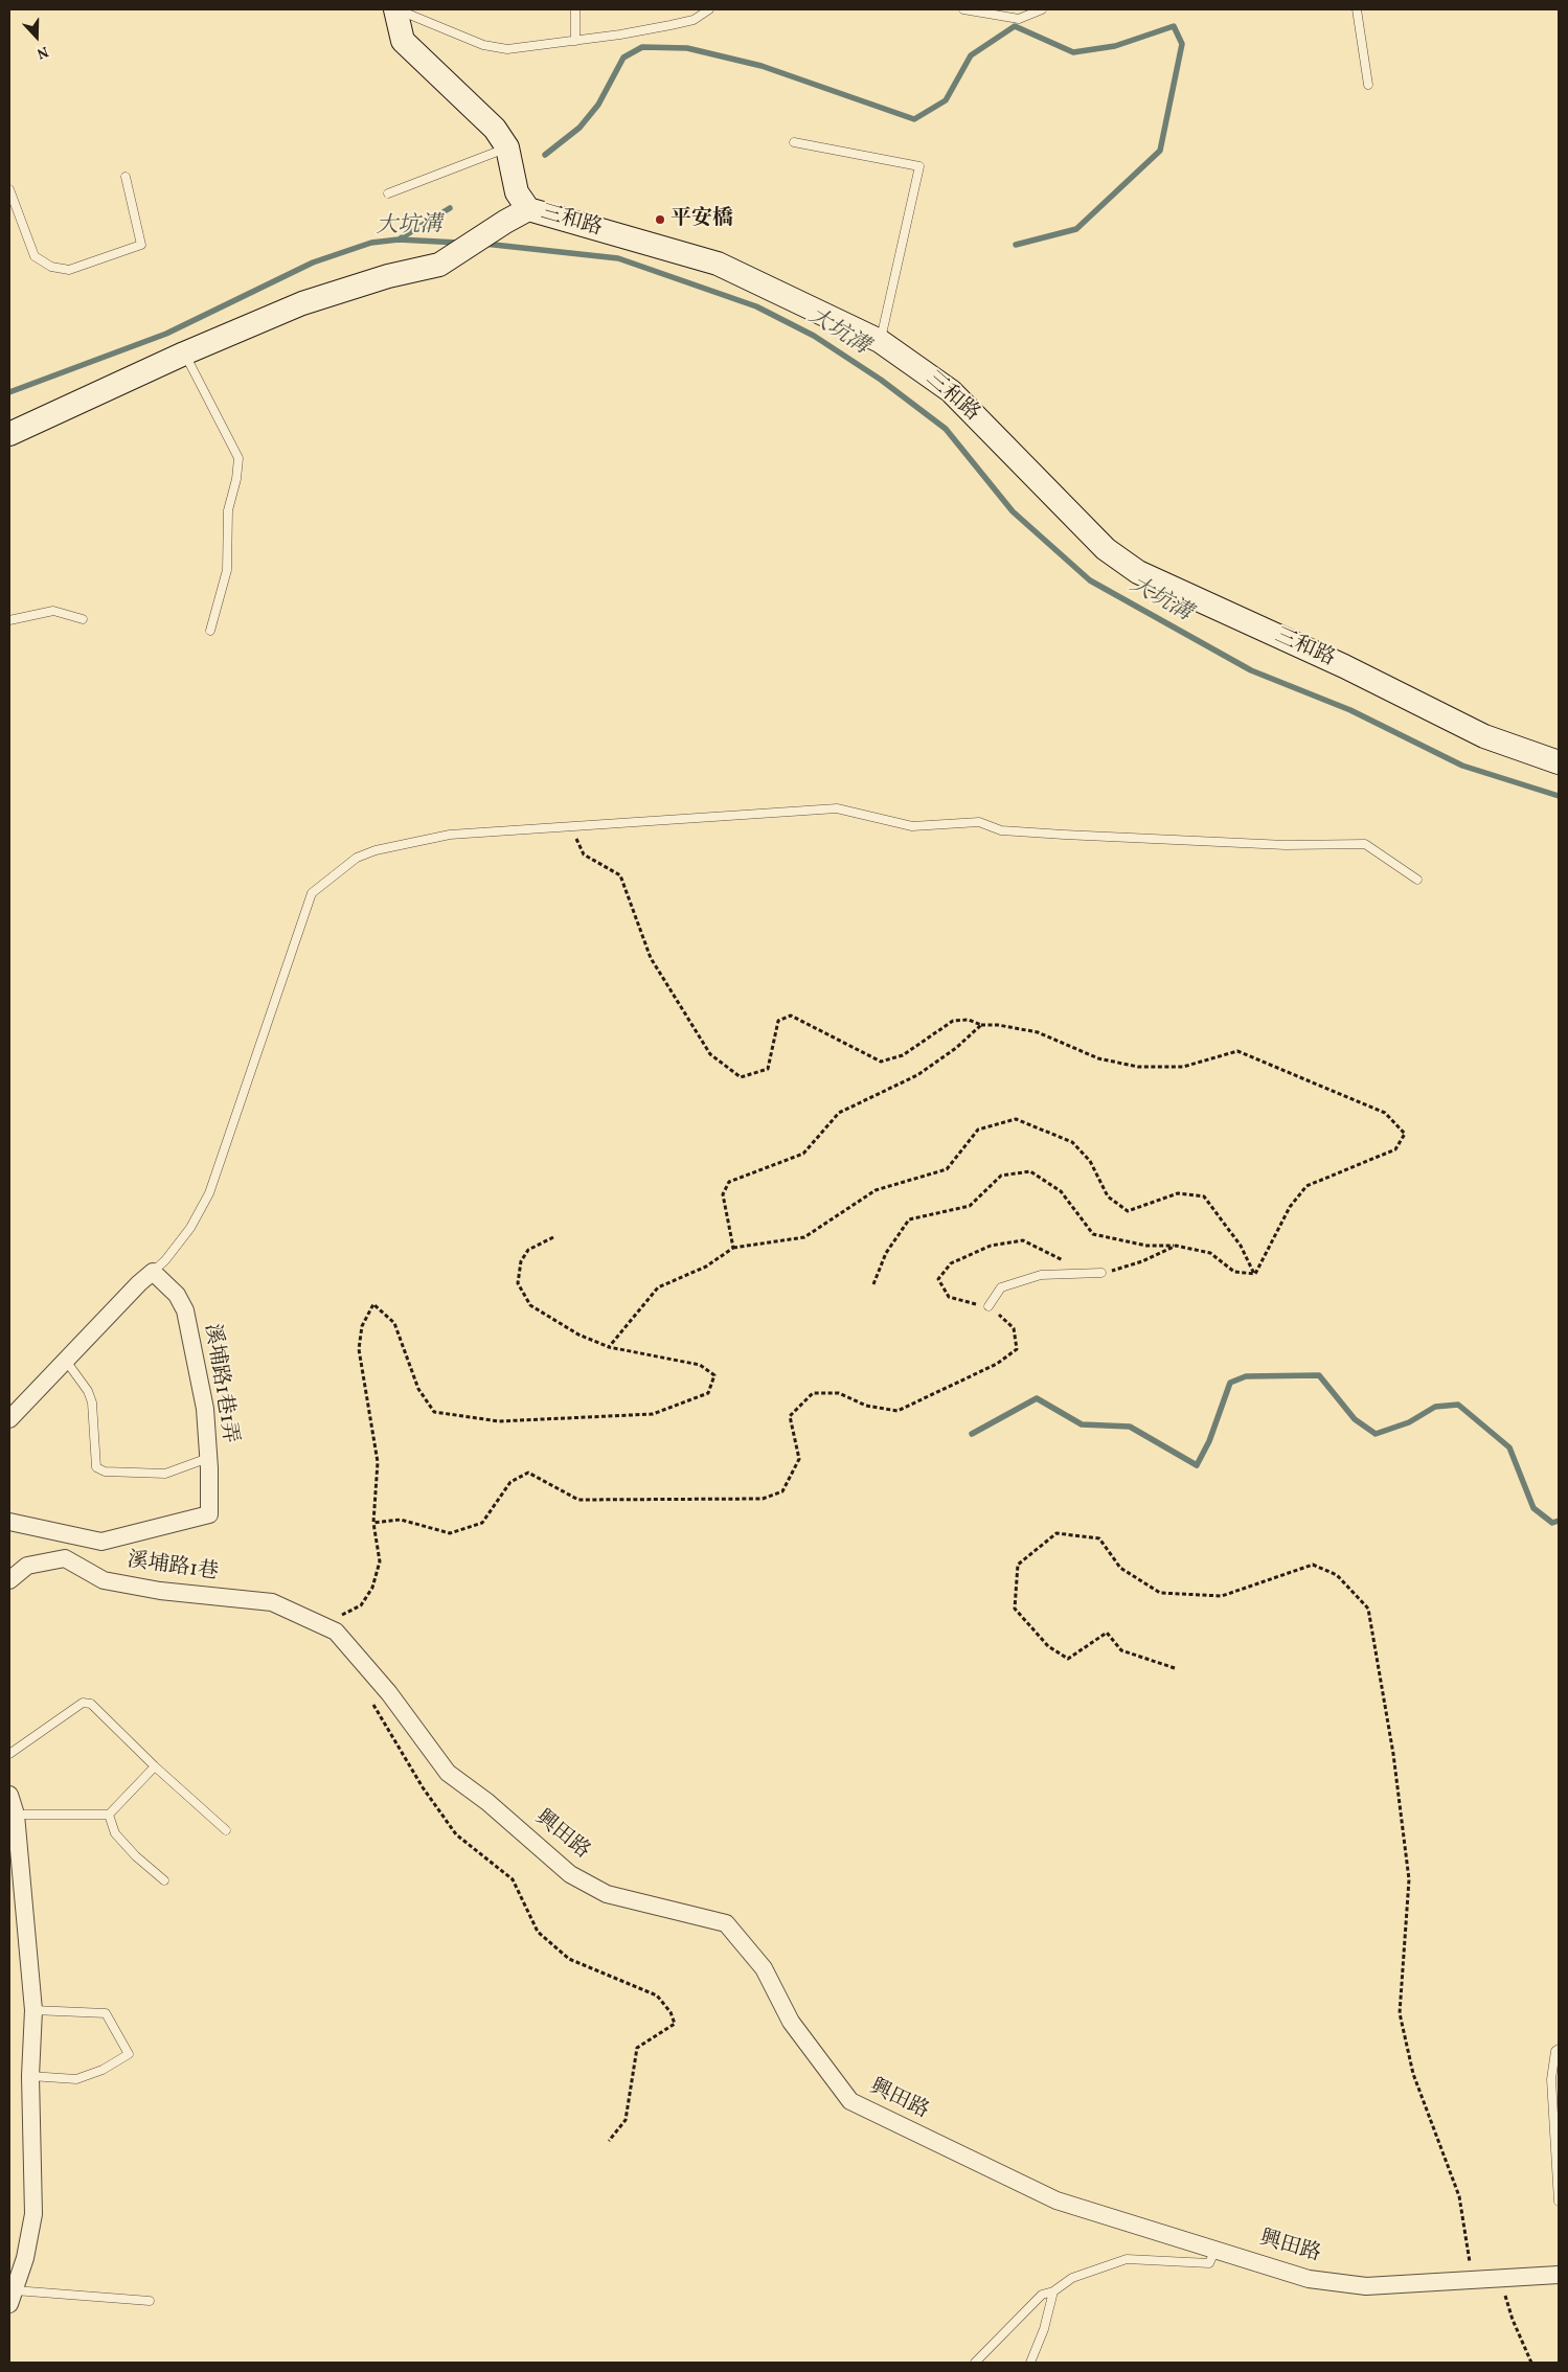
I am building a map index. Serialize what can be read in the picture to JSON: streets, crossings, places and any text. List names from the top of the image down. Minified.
{"streets":{"main road":["三和路"],"street":["溪埔路1巷1弄","溪埔路1巷","興田路"]},"crossings":[["溪埔路1巷","興田路"]],"water":["大坑溝"],"places":["平安橋"],"north":"bottom"}
